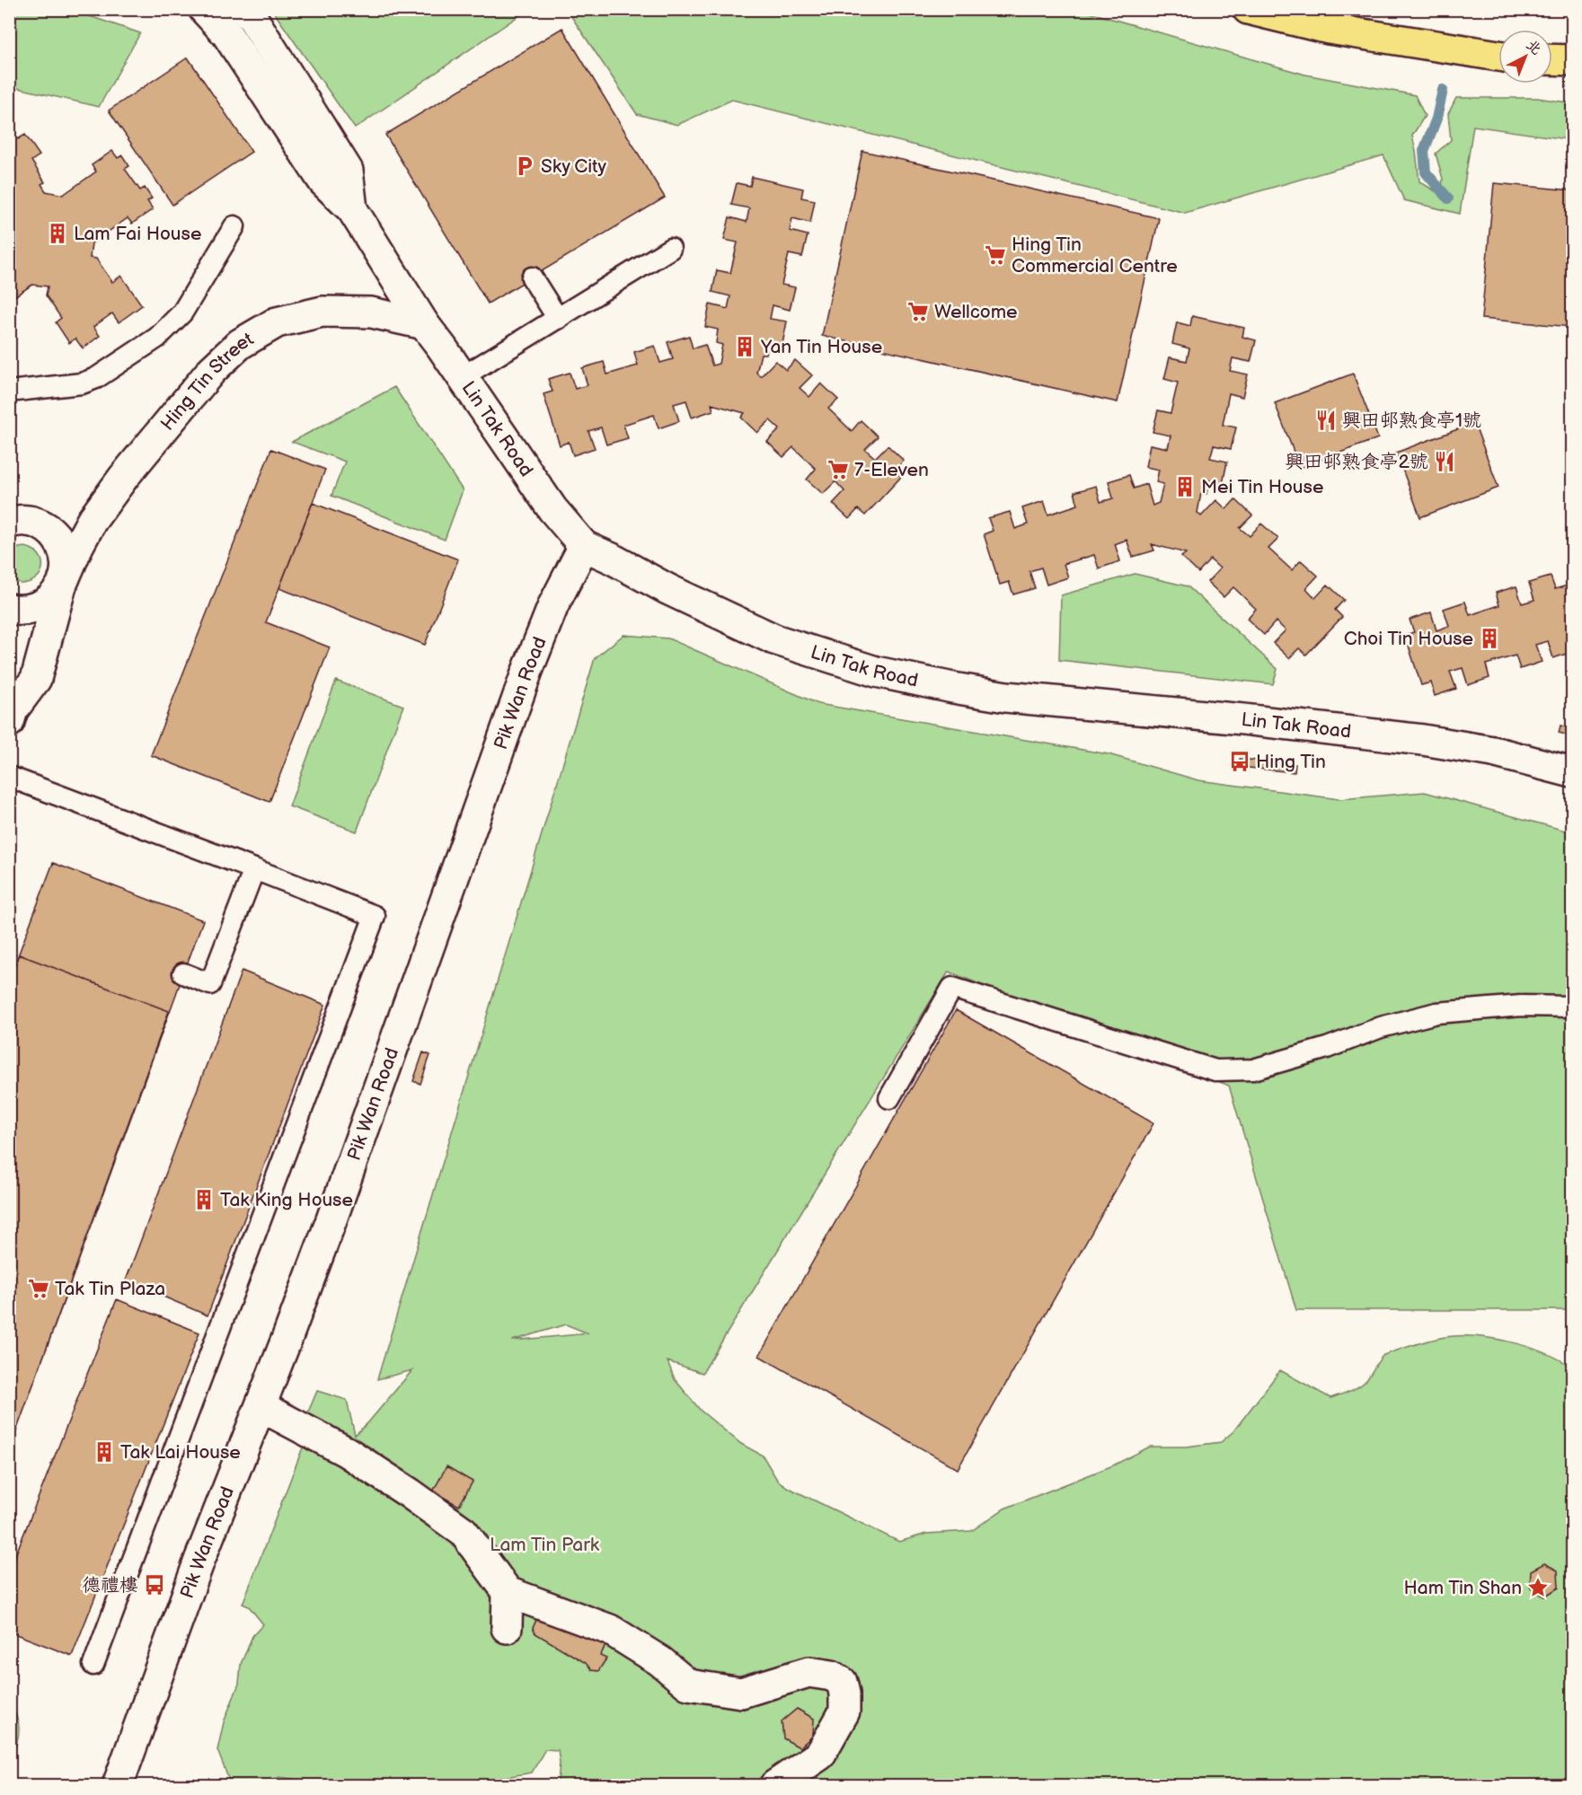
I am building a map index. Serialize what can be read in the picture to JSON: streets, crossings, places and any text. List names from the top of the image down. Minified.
{"streets":{"street":["Hing Tin Street","Lin Tak Road","Pik Wan Road"]},"crossings":[["Hing Tin Street","Lin Tak Road"],["Lin Tak Road","Pik Wan Road"]],"parks":["Lam Tin Park"],"places":{"parking":["Sky City"],"building":["Lam Fai House","Yan Tin House","Mei Tin House","Choi Tin House","Tak King House","Tak Lai House"],"supermarket":["Hing Tin Commercial Centre","Wellcome","7-Eleven","Tak Tin Plaza"],"restaurant":["興田邨熟食亭1號","興田邨熟食亭2號"],"bus stop":["Hing Tin","德禮樓"],"place":["Ham Tin Shan"]},"north":"top right"}
